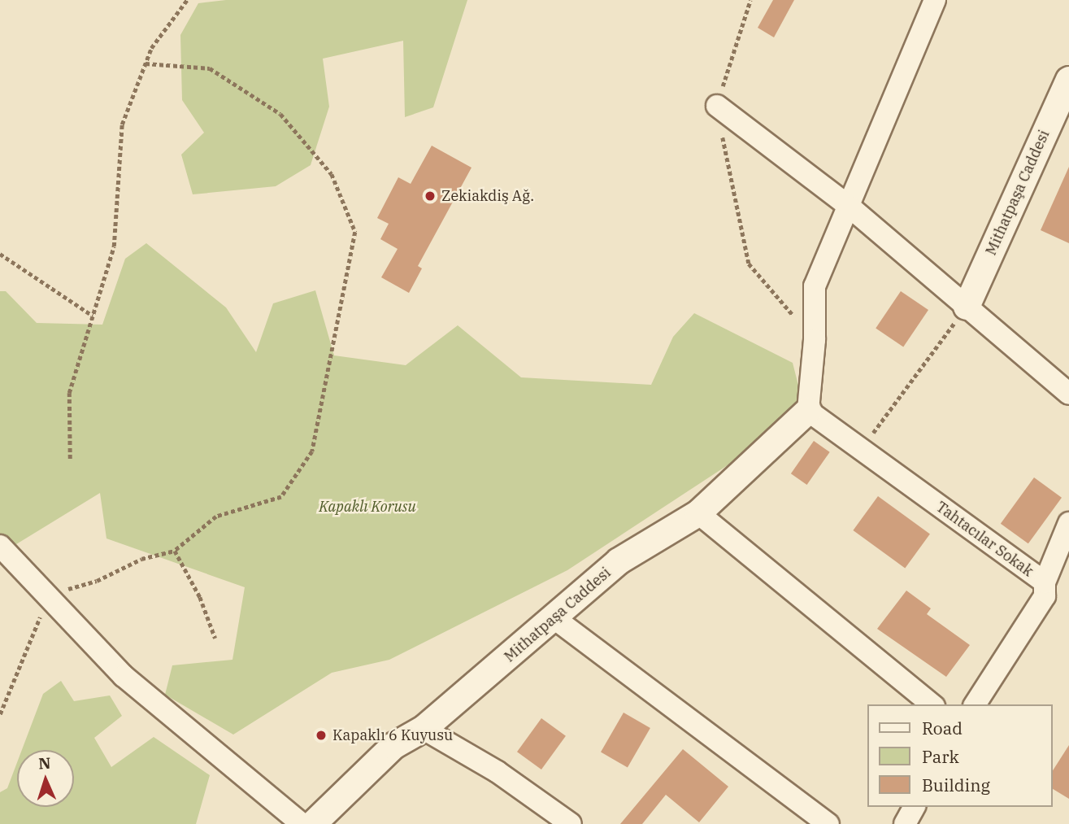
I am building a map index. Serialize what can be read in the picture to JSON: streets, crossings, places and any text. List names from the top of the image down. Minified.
{"streets":{"street":["Mithatpaşa Caddesi","Tahtacılar Sokak"]},"crossings":[["Mithatpaşa Caddesi","Tahtacılar Sokak"]],"parks":["Kapaklı Korusu"],"places":["Zekiakdiş Ağ.","Kapaklı 6 Kuyusu"],"legend":["Road","Park","Building"],"north":"top"}
